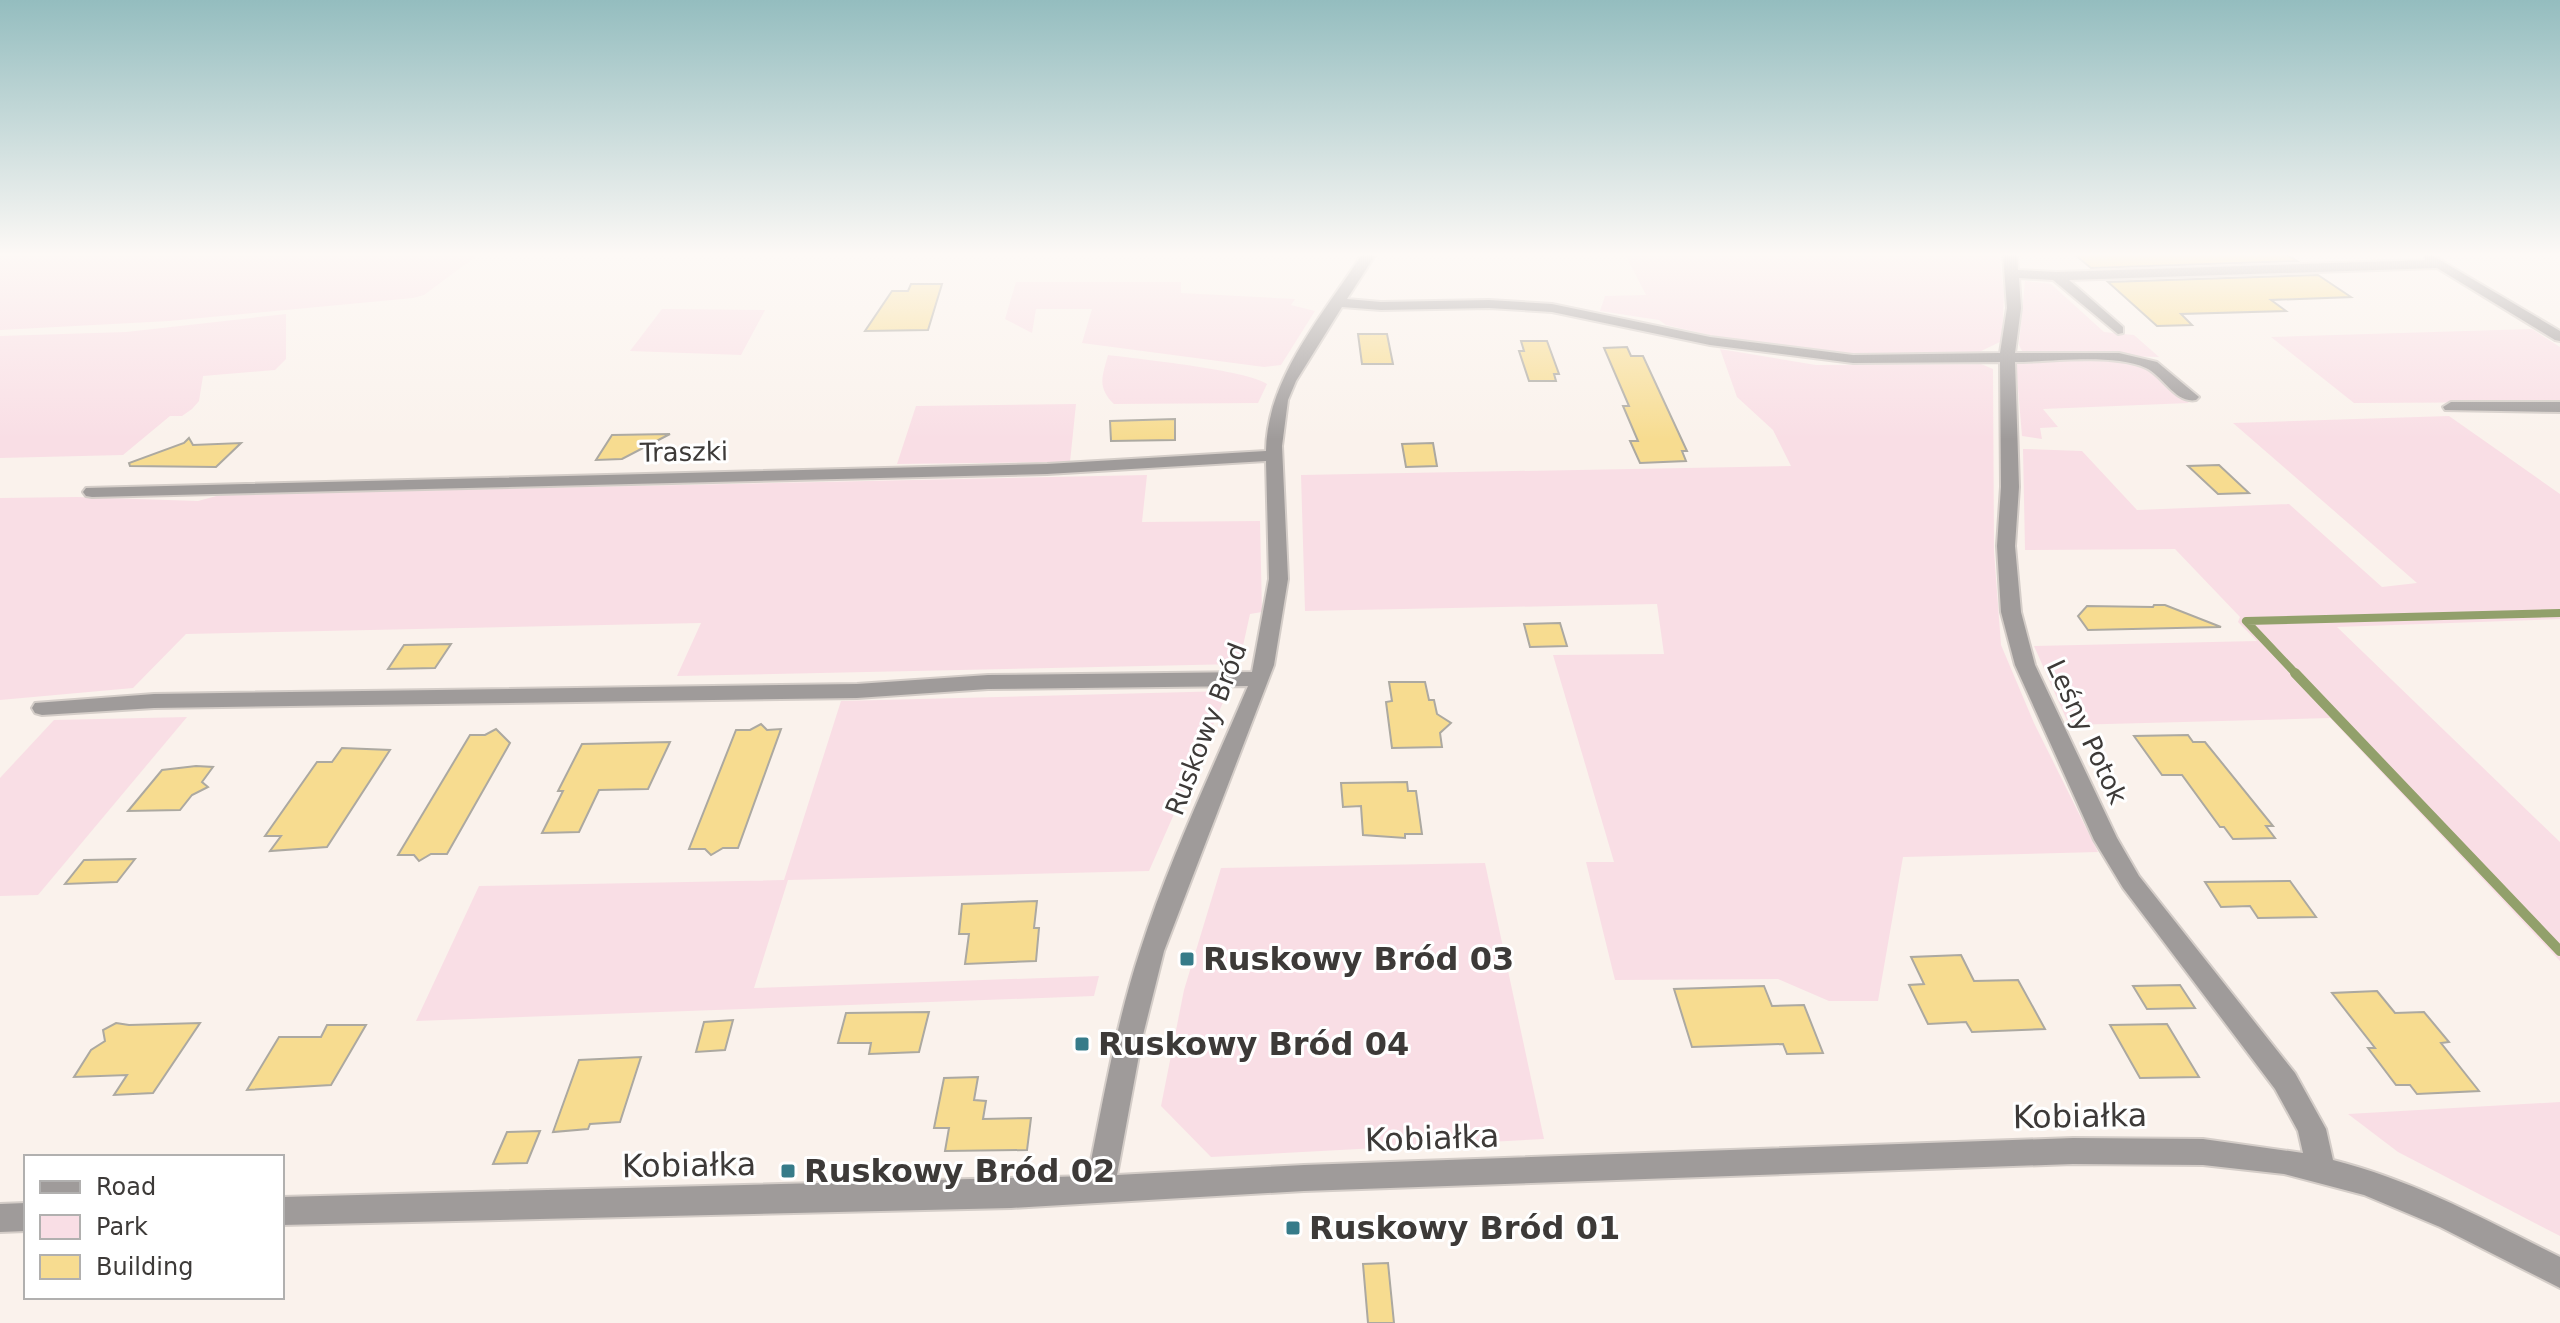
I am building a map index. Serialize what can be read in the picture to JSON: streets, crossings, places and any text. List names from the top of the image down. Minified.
{"streets":{"street":["Traszki","Ruskowy Bród","Leśny Potok","Kobiałka"]},"crossings":[["Traszki","Ruskowy Bród"],["Ruskowy Bród","Kobiałka"],["Leśny Potok","Kobiałka"]],"places":{"transit":["Ruskowy Bród 03","Ruskowy Bród 04","Ruskowy Bród 02","Ruskowy Bród 01"]},"legend":["Road","Park","Building"]}
